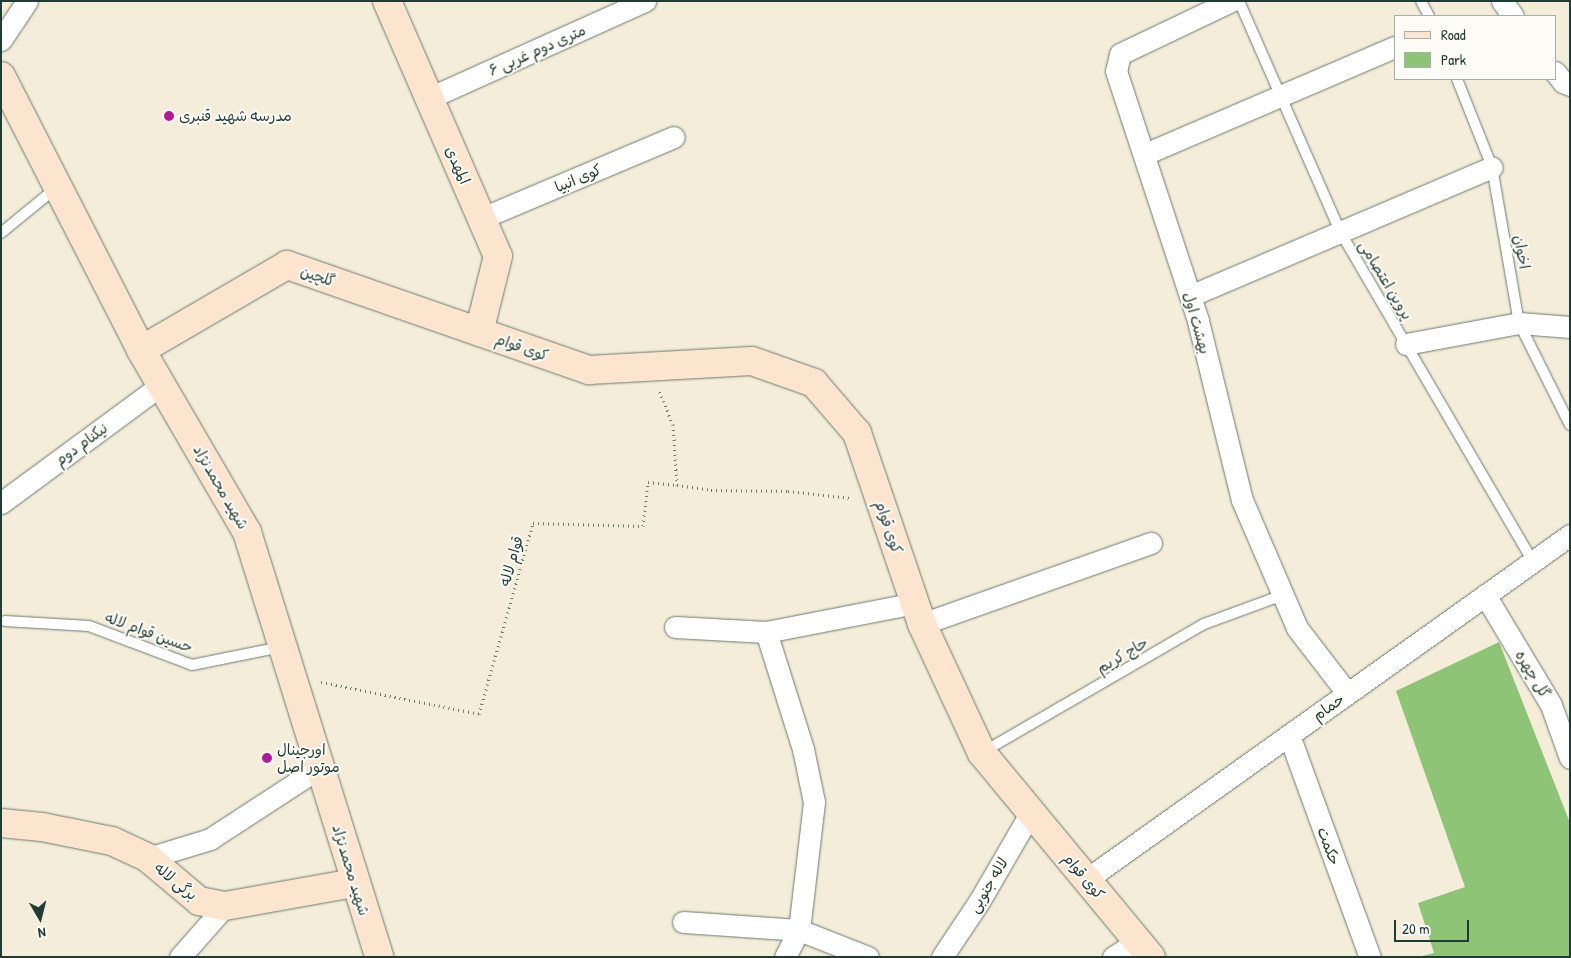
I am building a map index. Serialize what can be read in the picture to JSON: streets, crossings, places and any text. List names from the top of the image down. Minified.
{"streets":{"street":["۶ متری دوم غربی","المهدی","کوی انبیا","گلچین","بهشت اول","کوی قوام","نیکنام دوم","شهید محمدنژاد","گل چهره","حمام","حکمت","برگی لاله","لاله جنوبی"],"lane":["اخوان","پروین اعتصامی","حسین قوام لاله","حاج کریم"],"path":["قوام لاله"]},"crossings":[["۶ متری دوم غربی","المهدی"],["المهدی","کوی انبیا"],["المهدی","گلچین"],["المهدی","کوی قوام"],["گلچین","کوی قوام"],["گلچین","شهید محمدنژاد"],["پروین اعتصامی","حمام"],["بهشت اول","حاج کریم"],["بهشت اول","حمام"],["کوی قوام","حاج کریم"],["کوی قوام","حمام"],["کوی قوام","لاله جنوبی"],["نیکنام دوم","شهید محمدنژاد"],["شهید محمدنژاد","قوام لاله"],["شهید محمدنژاد","حسین قوام لاله"],["شهید محمدنژاد","برگی لاله"],["گل چهره","حمام"],["حمام","حکمت"]],"places":["مدرسه شهید قنبری","اورجینال موتور اصل"],"legend":["Road","Park"],"scale_bar":"20 m","north":"bottom"}
